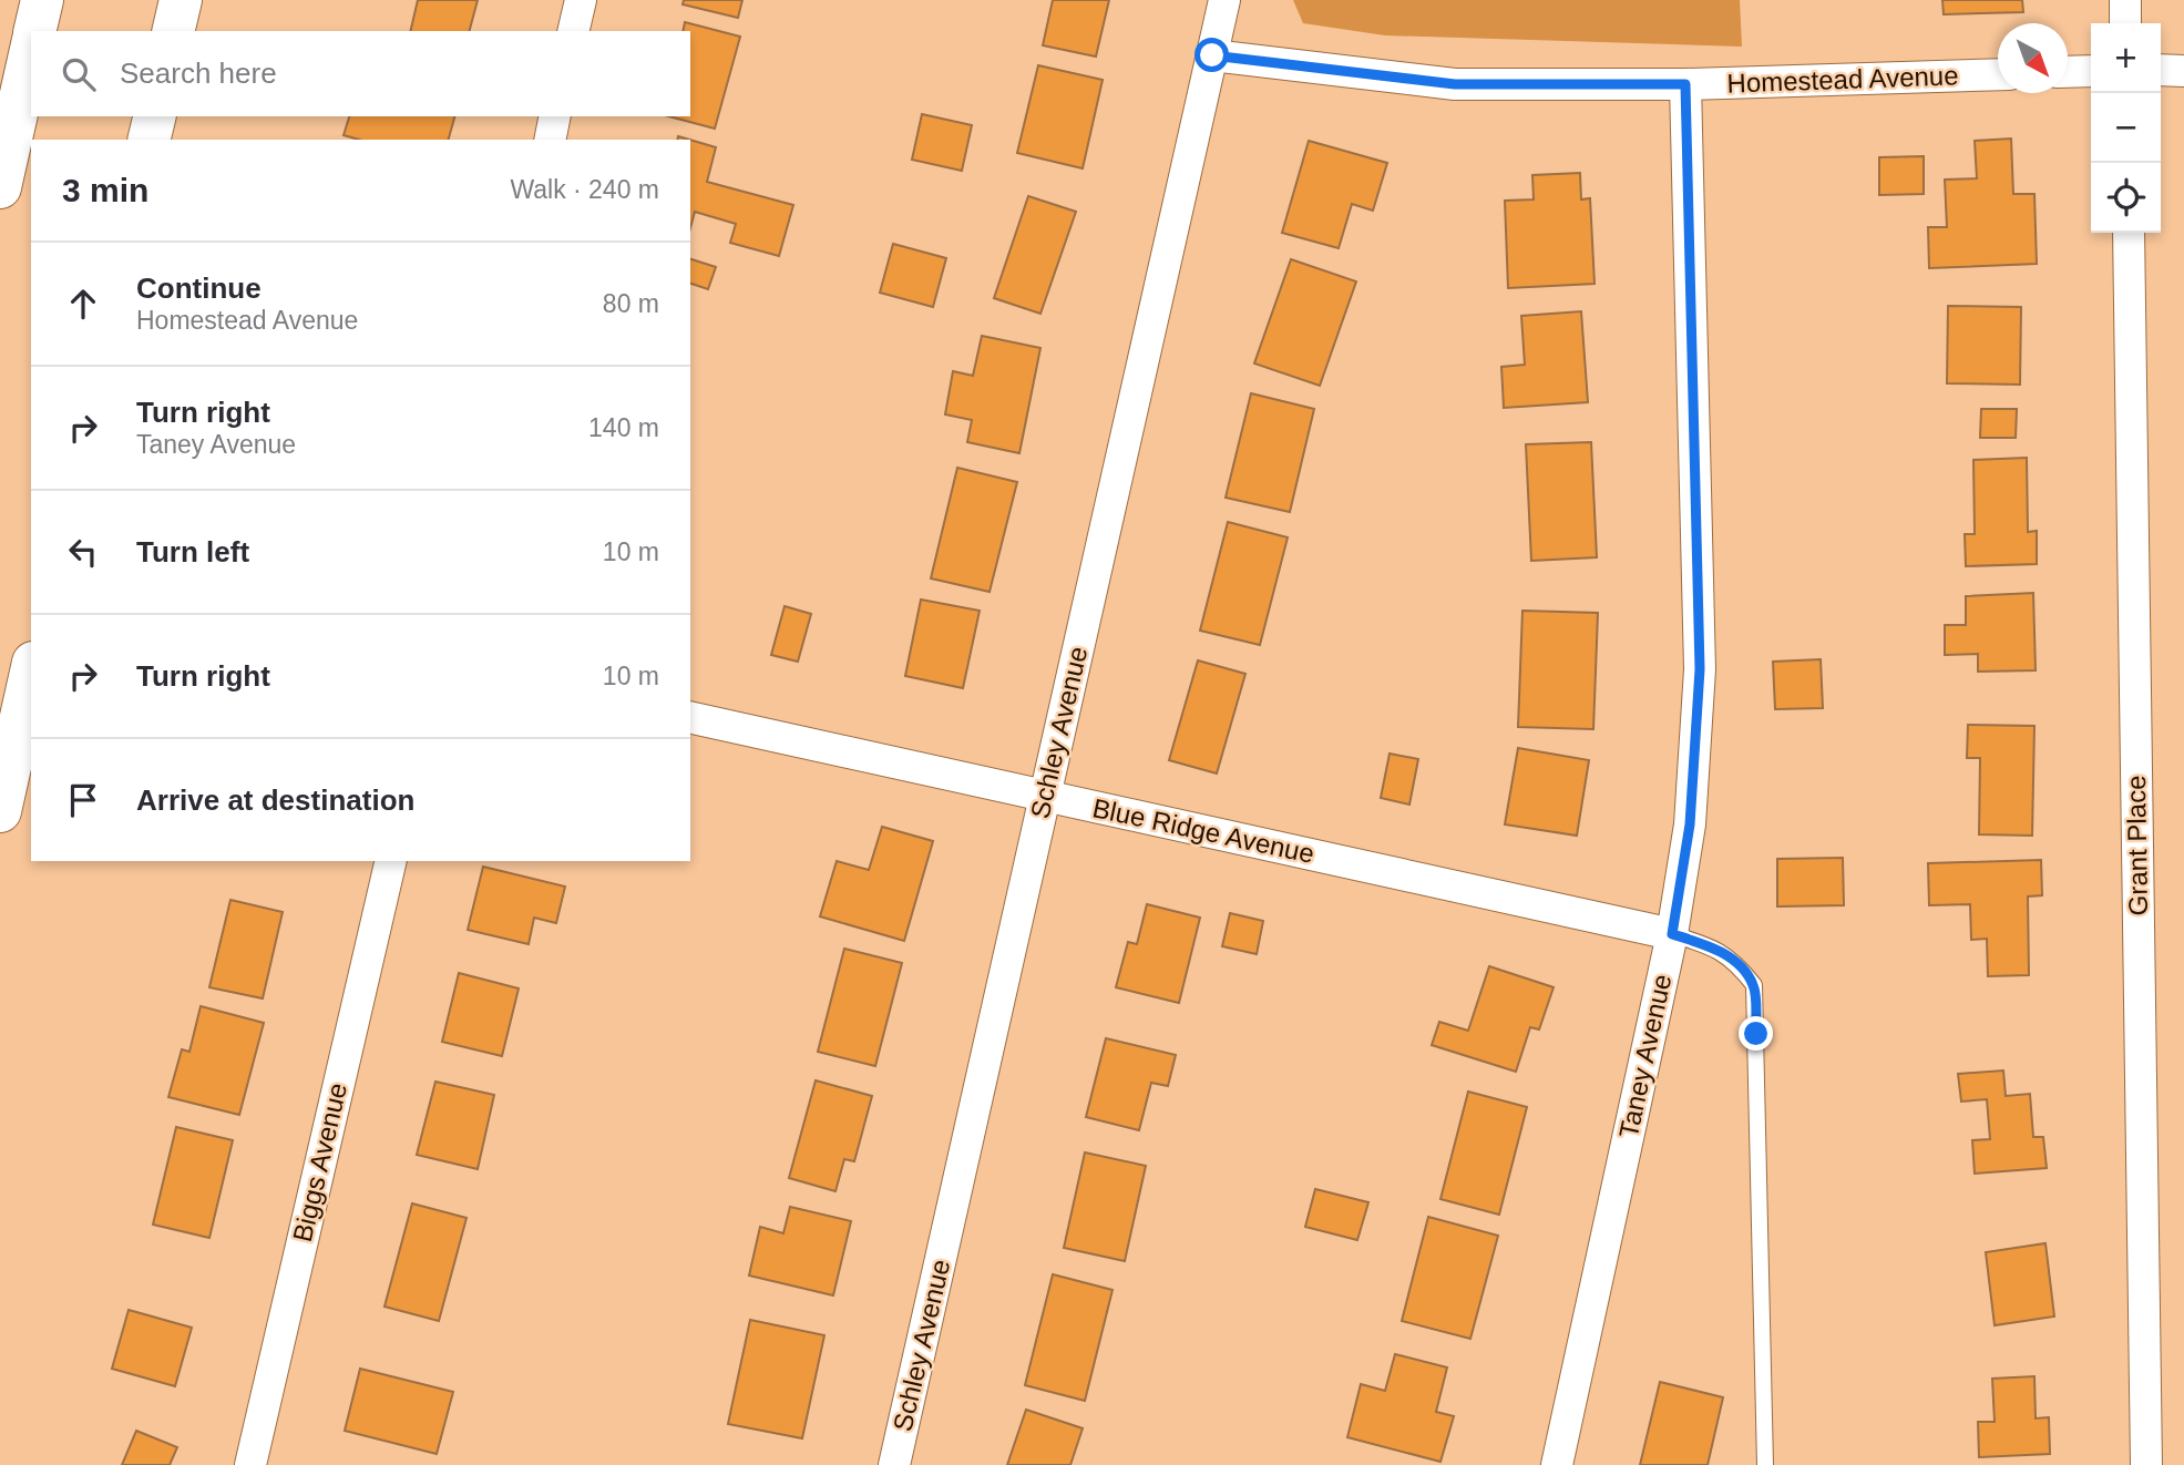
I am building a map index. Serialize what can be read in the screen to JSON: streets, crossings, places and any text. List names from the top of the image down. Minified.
{"streets":{"street":["Homestead Avenue","Schley Avenue","Blue Ridge Avenue","Grant Place","Taney Avenue","Biggs Avenue"]},"crossings":[["Homestead Avenue","Schley Avenue"],["Homestead Avenue","Taney Avenue"],["Schley Avenue","Blue Ridge Avenue"],["Blue Ridge Avenue","Taney Avenue"]],"north":"bottom right","page":{"map_buttons":["+","−"],"search":"Search here","heading":["3 min","Walk · 240 m"],"list":[["Continue","Homestead Avenue","80 m"],["Turn right","Taney Avenue","140 m"],["Turn left","10 m"],["Turn right","10 m"],"Arrive at destination"]}}
